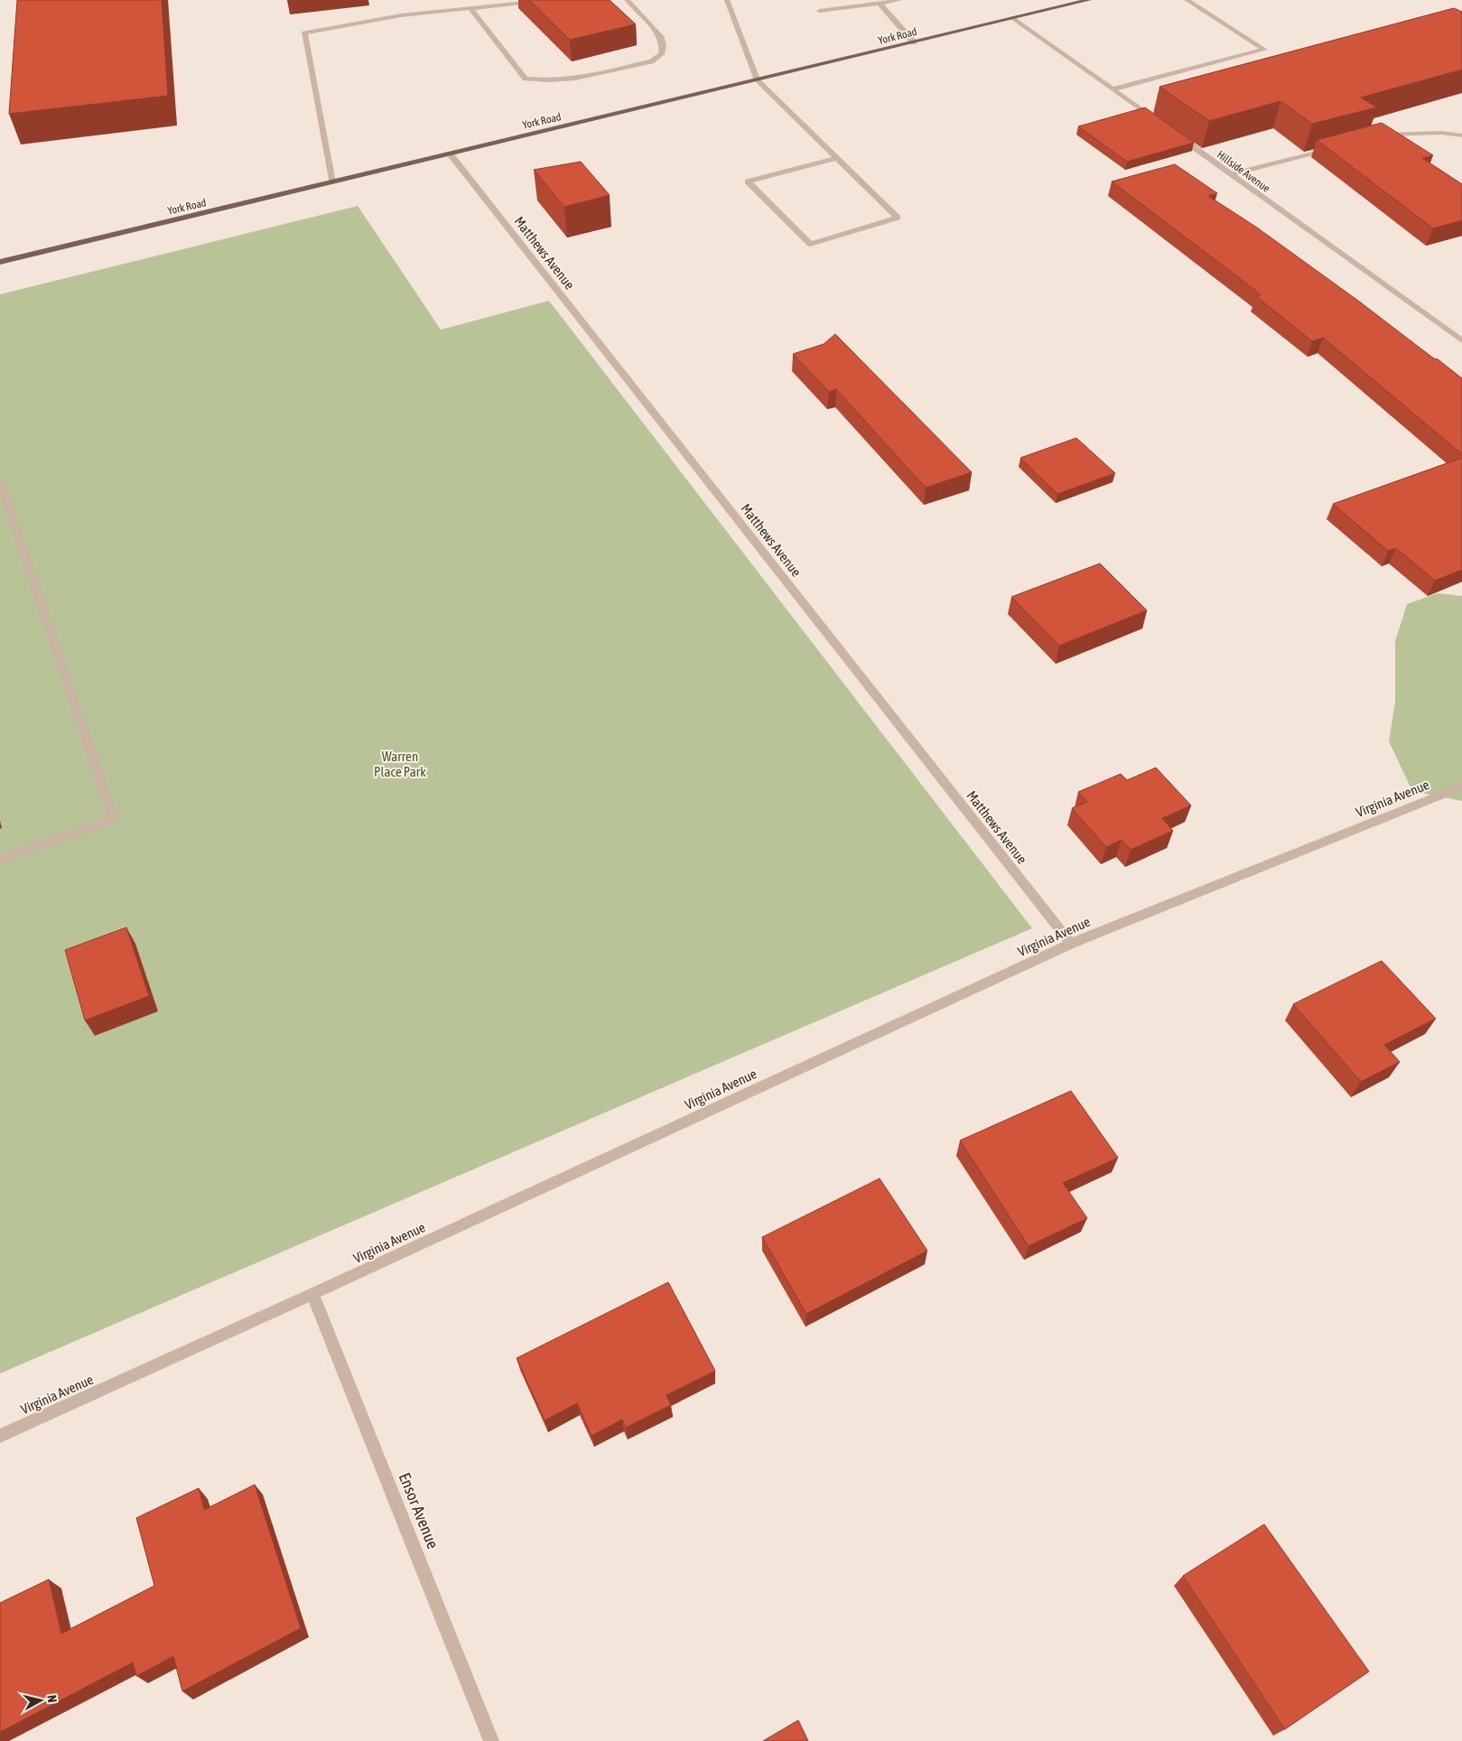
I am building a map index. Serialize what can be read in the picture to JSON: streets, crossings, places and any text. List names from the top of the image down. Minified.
{"streets":{"main road":["York Road"],"street":["Hillside Avenue","Matthews Avenue","Virginia Avenue","Ensor Avenue"]},"crossings":[["York Road","Matthews Avenue"],["Matthews Avenue","Virginia Avenue"],["Virginia Avenue","Ensor Avenue"]],"parks":["Warren Place Park"],"north":"right"}
